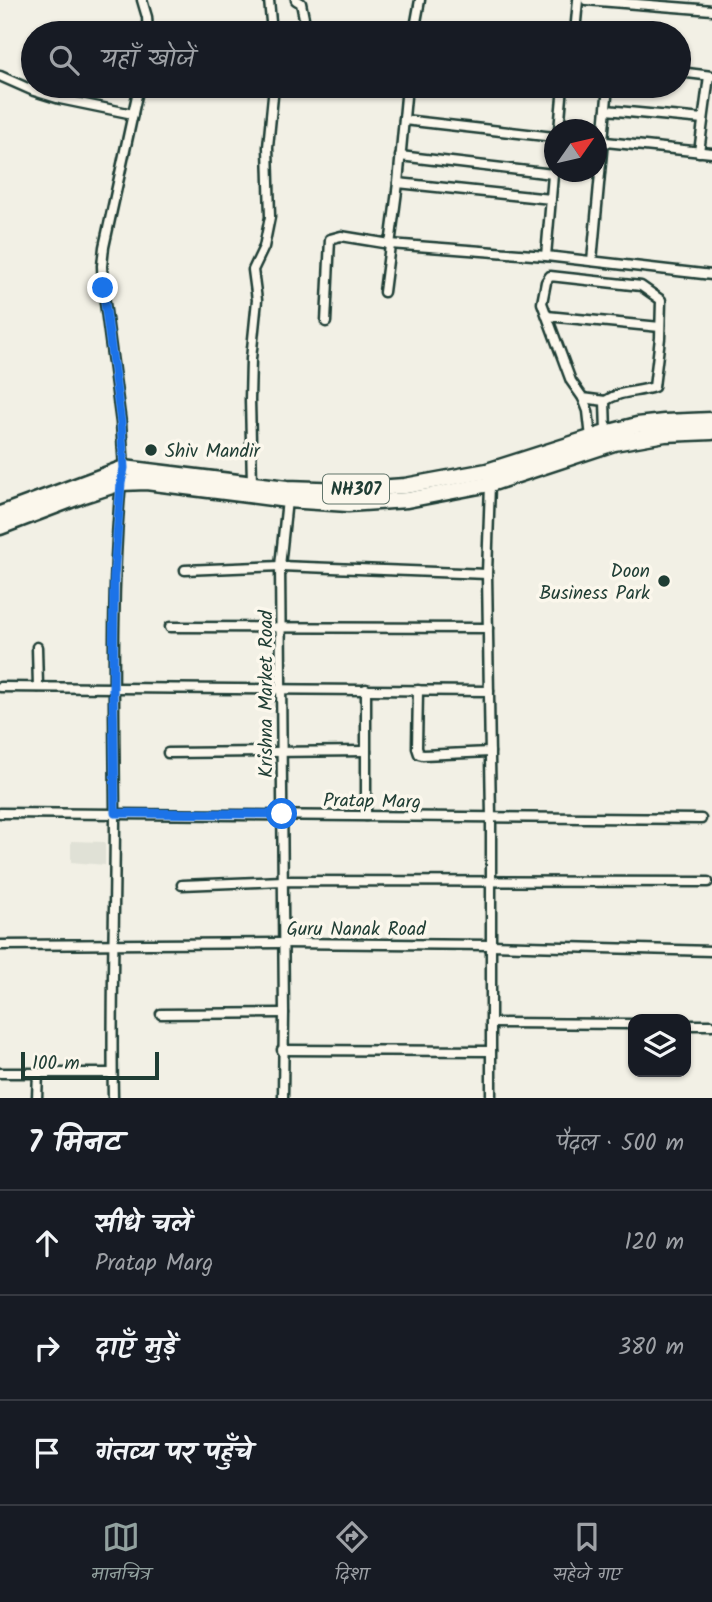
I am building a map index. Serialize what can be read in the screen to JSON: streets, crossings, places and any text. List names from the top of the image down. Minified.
{"streets":{"highway":["NH307"],"street":["Krishna Market Road","Pratap Marg","Guru Nanak Road"]},"crossings":[["NH307","Krishna Market Road"],["Krishna Market Road","Pratap Marg"],["Krishna Market Road","Guru Nanak Road"]],"places":["Shiv Mandir","Doon Business Park"],"scale_bar":"100 m","north":"top right","page":{"search":"यहाँ खोजें","scale":"100 m","heading":["7 मिनट","पैदल · 500 m"],"list":[["सीधे चलें","Pratap Marg","120 m"],["दाएँ मुड़ें","380 m"],"गंतव्य पर पहुँचे"],"nav":["मानचित्र","दिशा","सहेजे गए"]}}
